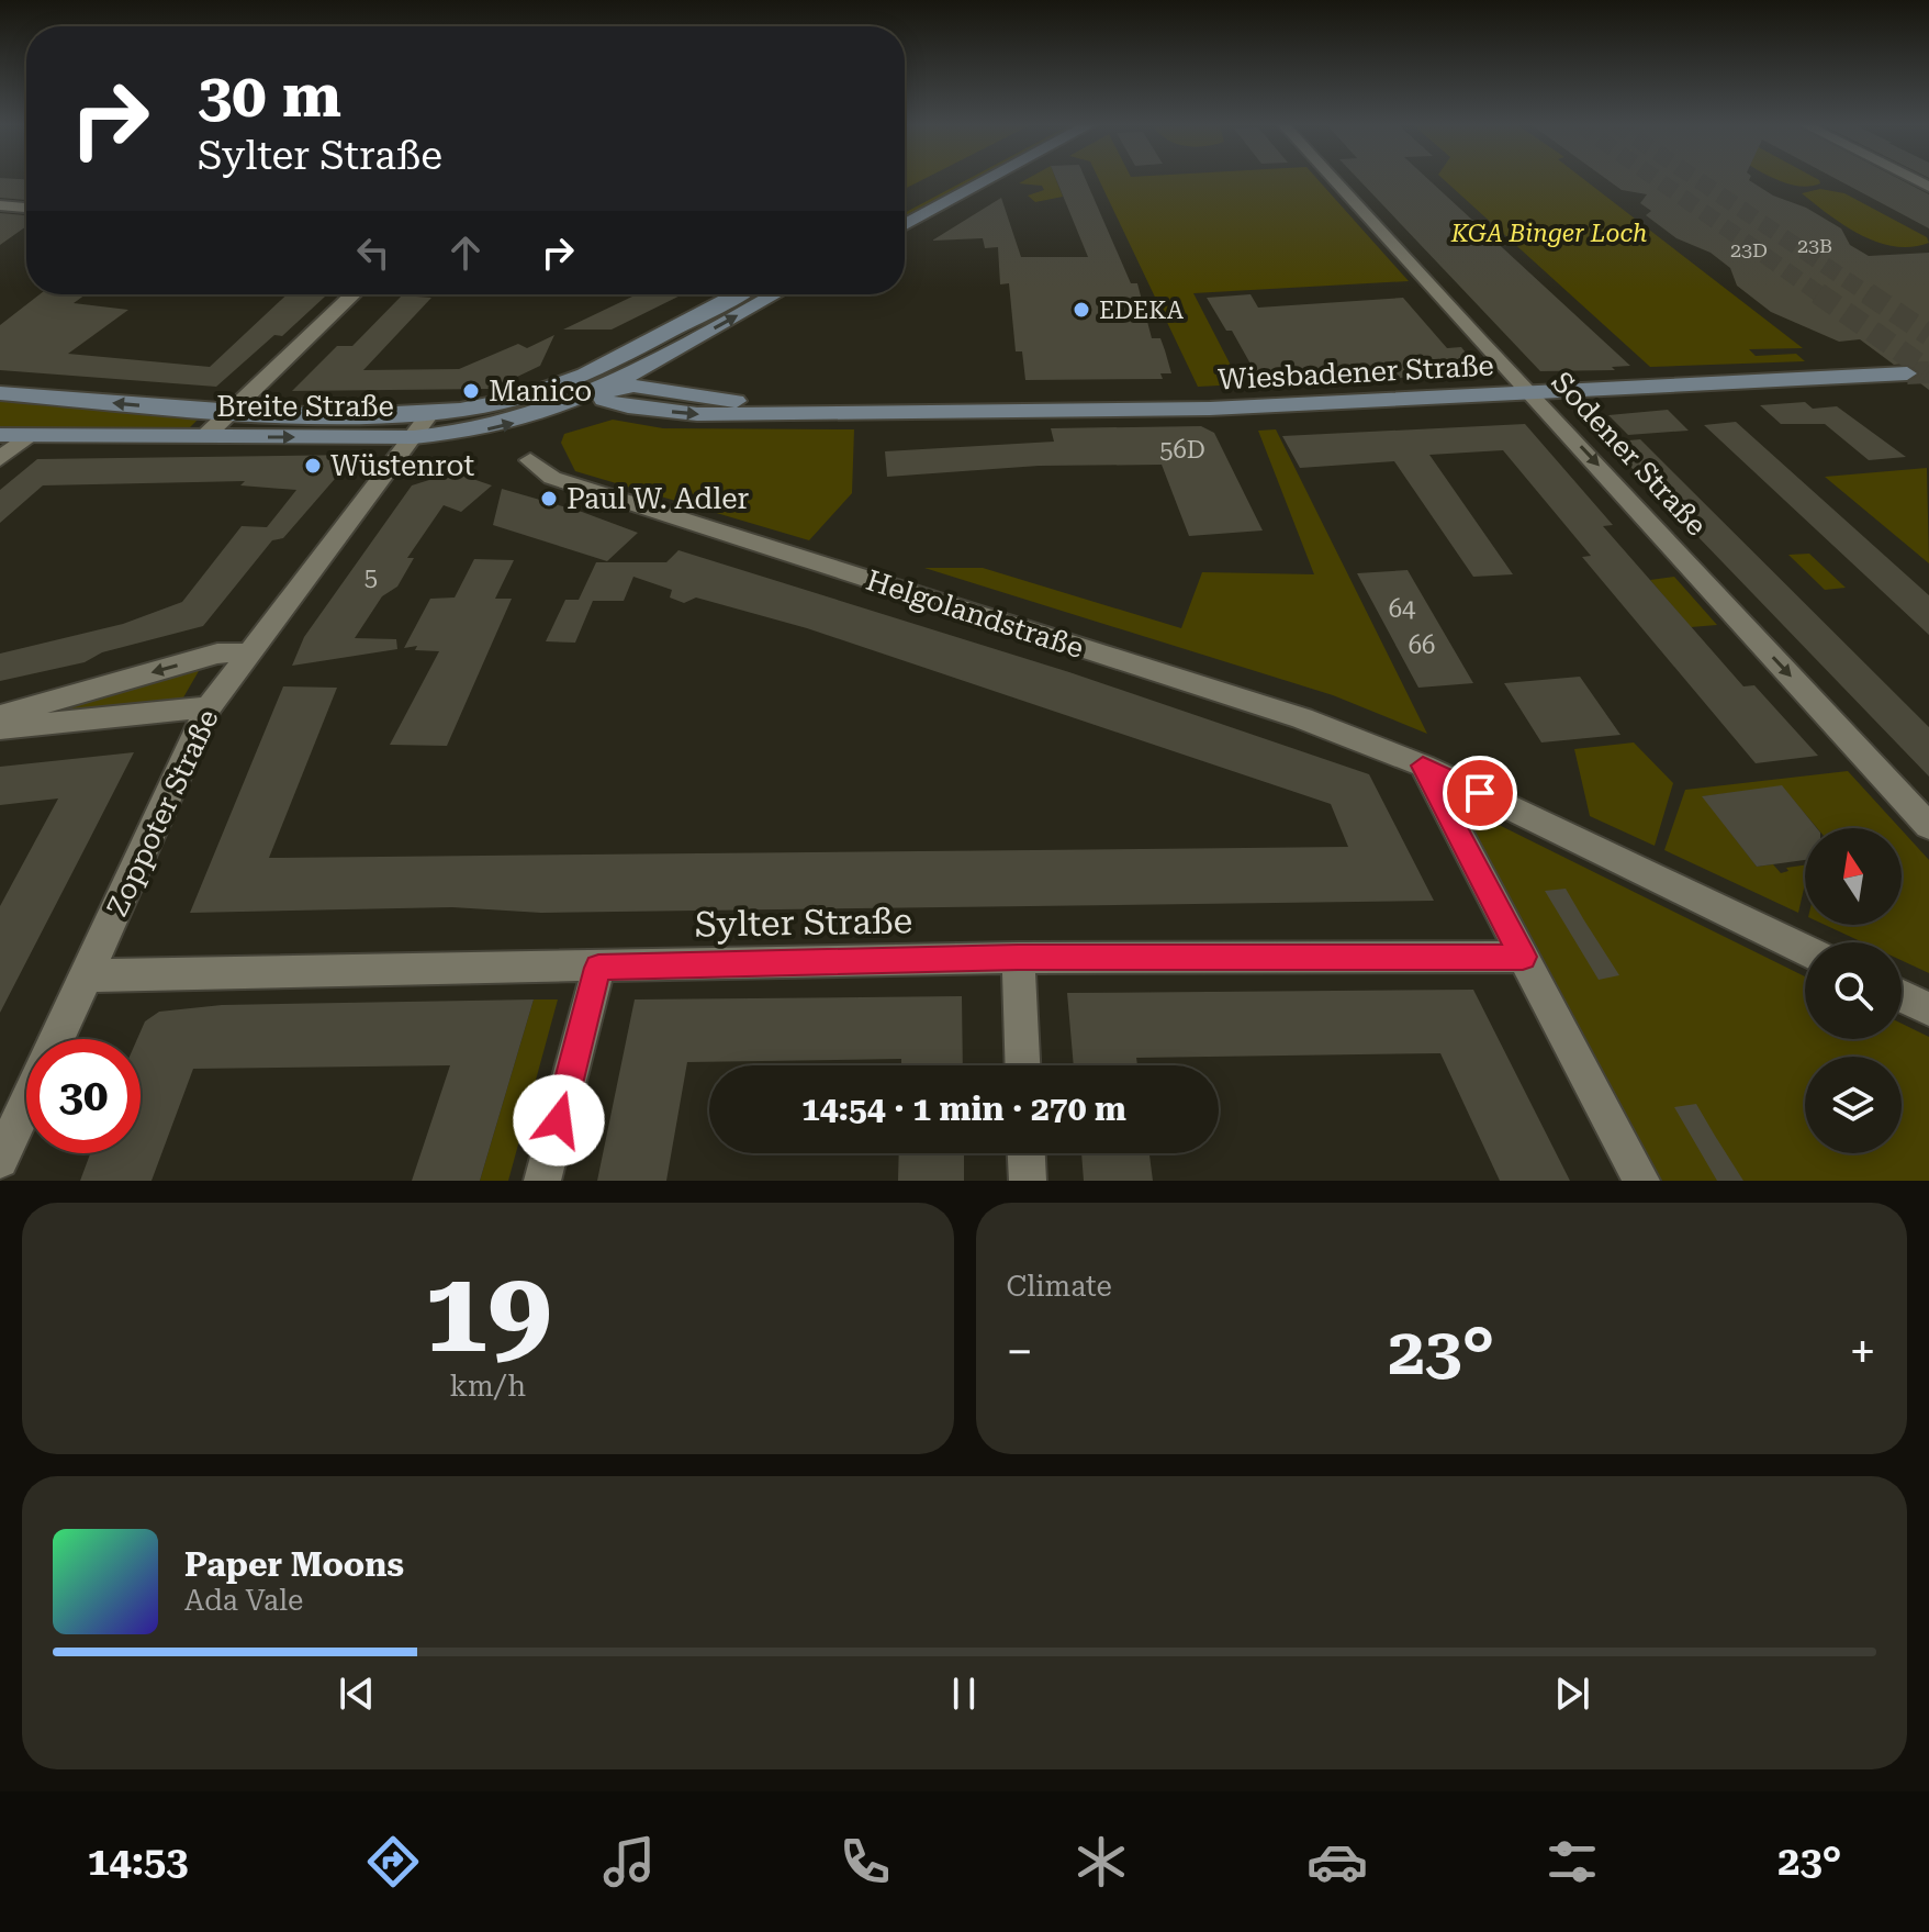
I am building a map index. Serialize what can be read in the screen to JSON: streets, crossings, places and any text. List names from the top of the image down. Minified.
{"streets":{"main road":["Wiesbadener Straße","Breite Straße"],"street":["Sodener Straße","Helgolandstraße","Zoppoter Straße","Sylter Straße"]},"crossings":[["Wiesbadener Straße","Breite Straße"],["Wiesbadener Straße","Sodener Straße"],["Breite Straße","Zoppoter Straße"],["Zoppoter Straße","Sylter Straße"]],"one_way":["Sodener Straße"],"parks":["KGA Binger Loch"],"places":["EDEKA","Manico","Wüstenrot","Paul W. Adler"],"house_numbers":["23B","23D","56D","5","64","66"],"north":"top","page":{"turn":["30 m","Sylter Straße"],"limit":"30","trip":"14:54 · 1 min · 270 m","tile":[["19","km/h"],"Climate"],"heat":["−","23°","+"],"song":["Paper Moons","Ada Vale"],"tabs":["14:53","23°"]}}
